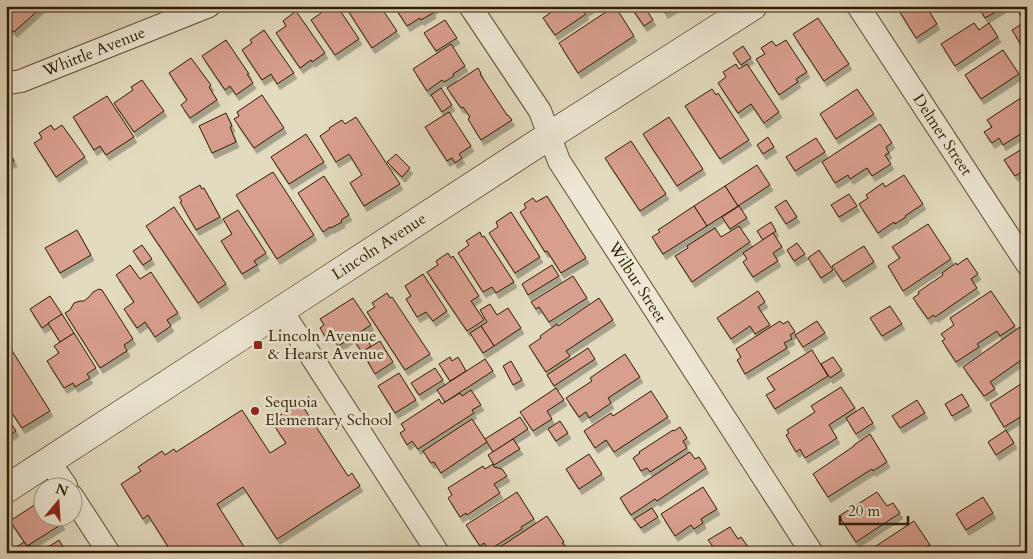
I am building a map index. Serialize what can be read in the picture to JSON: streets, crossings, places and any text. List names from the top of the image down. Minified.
{"streets":{"main road":["Lincoln Avenue"],"street":["Whittle Avenue","Delmer Street","Wilbur Street"]},"crossings":[["Lincoln Avenue","Wilbur Street"]],"places":{"transit":["Lincoln Avenue & Hearst Avenue"],"other":["Sequoia Elementary School"]},"scale_bar":"20 m","north":"top"}
